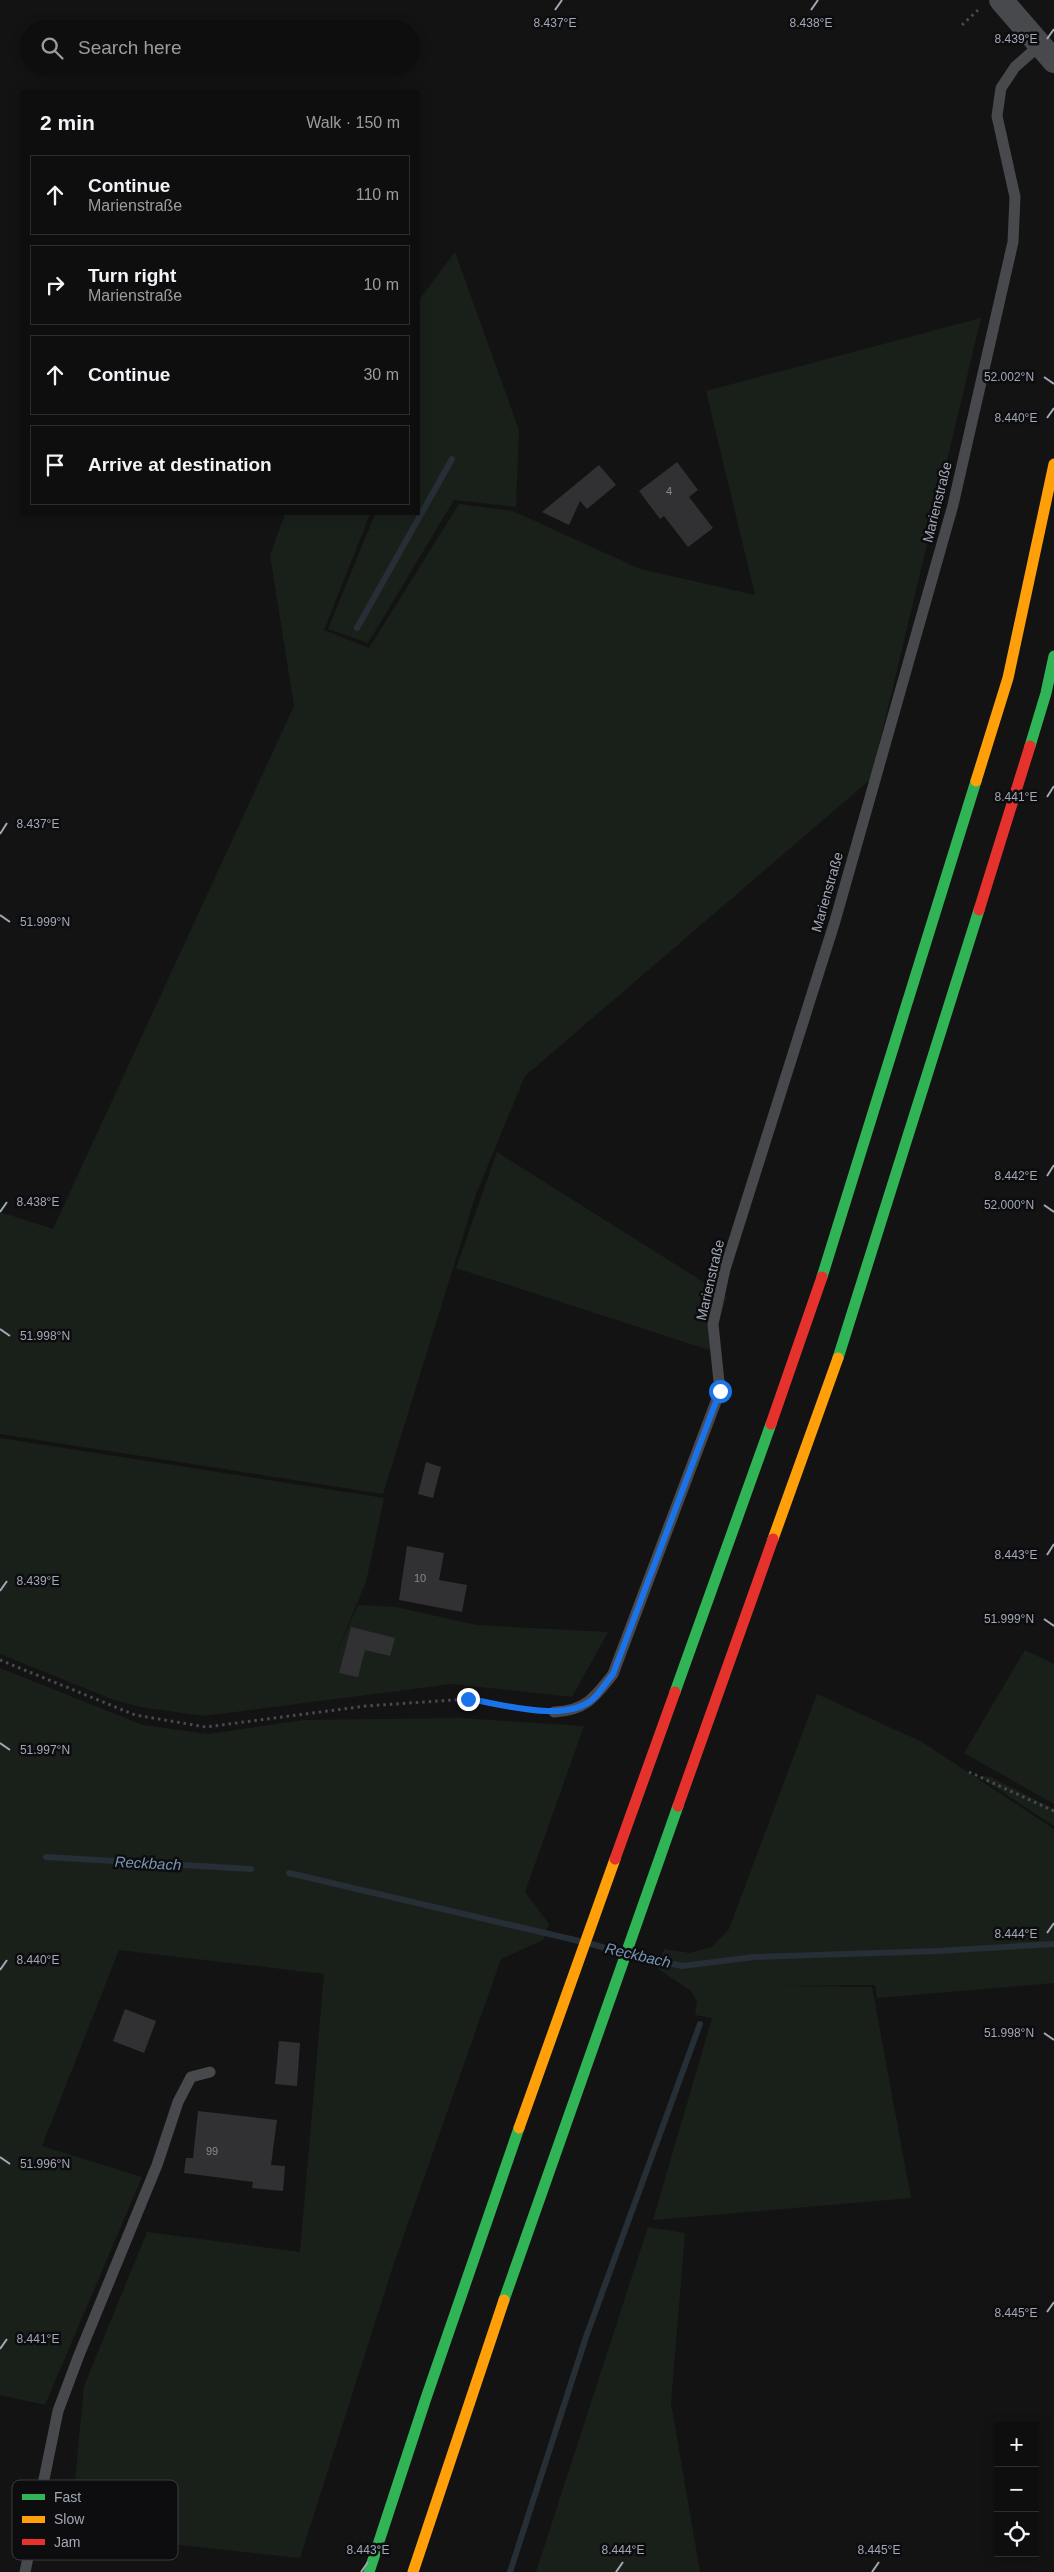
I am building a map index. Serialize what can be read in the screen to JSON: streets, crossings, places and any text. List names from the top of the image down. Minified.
{"streets":{"lane":["Marienstraße"]},"water":["Reckbach"],"house_numbers":["4","10","99"],"legend":["Fast","Slow","Jam"],"page":{"search":"Search here","heading":["2 min","Walk · 150 m"],"list":[["Continue","Marienstraße","110 m"],["Turn right","Marienstraße","10 m"],["Continue","30 m"],"Arrive at destination"],"map_buttons":["+","−"]},"coordinates":["8.437°E","8.438°E","8.439°E","52.002°N","8.440°E","8.441°E","51.999°N","8.442°E","52.000°N","51.998°N","8.443°E","51.997°N","8.444°E","51.996°N","8.445°E"]}
